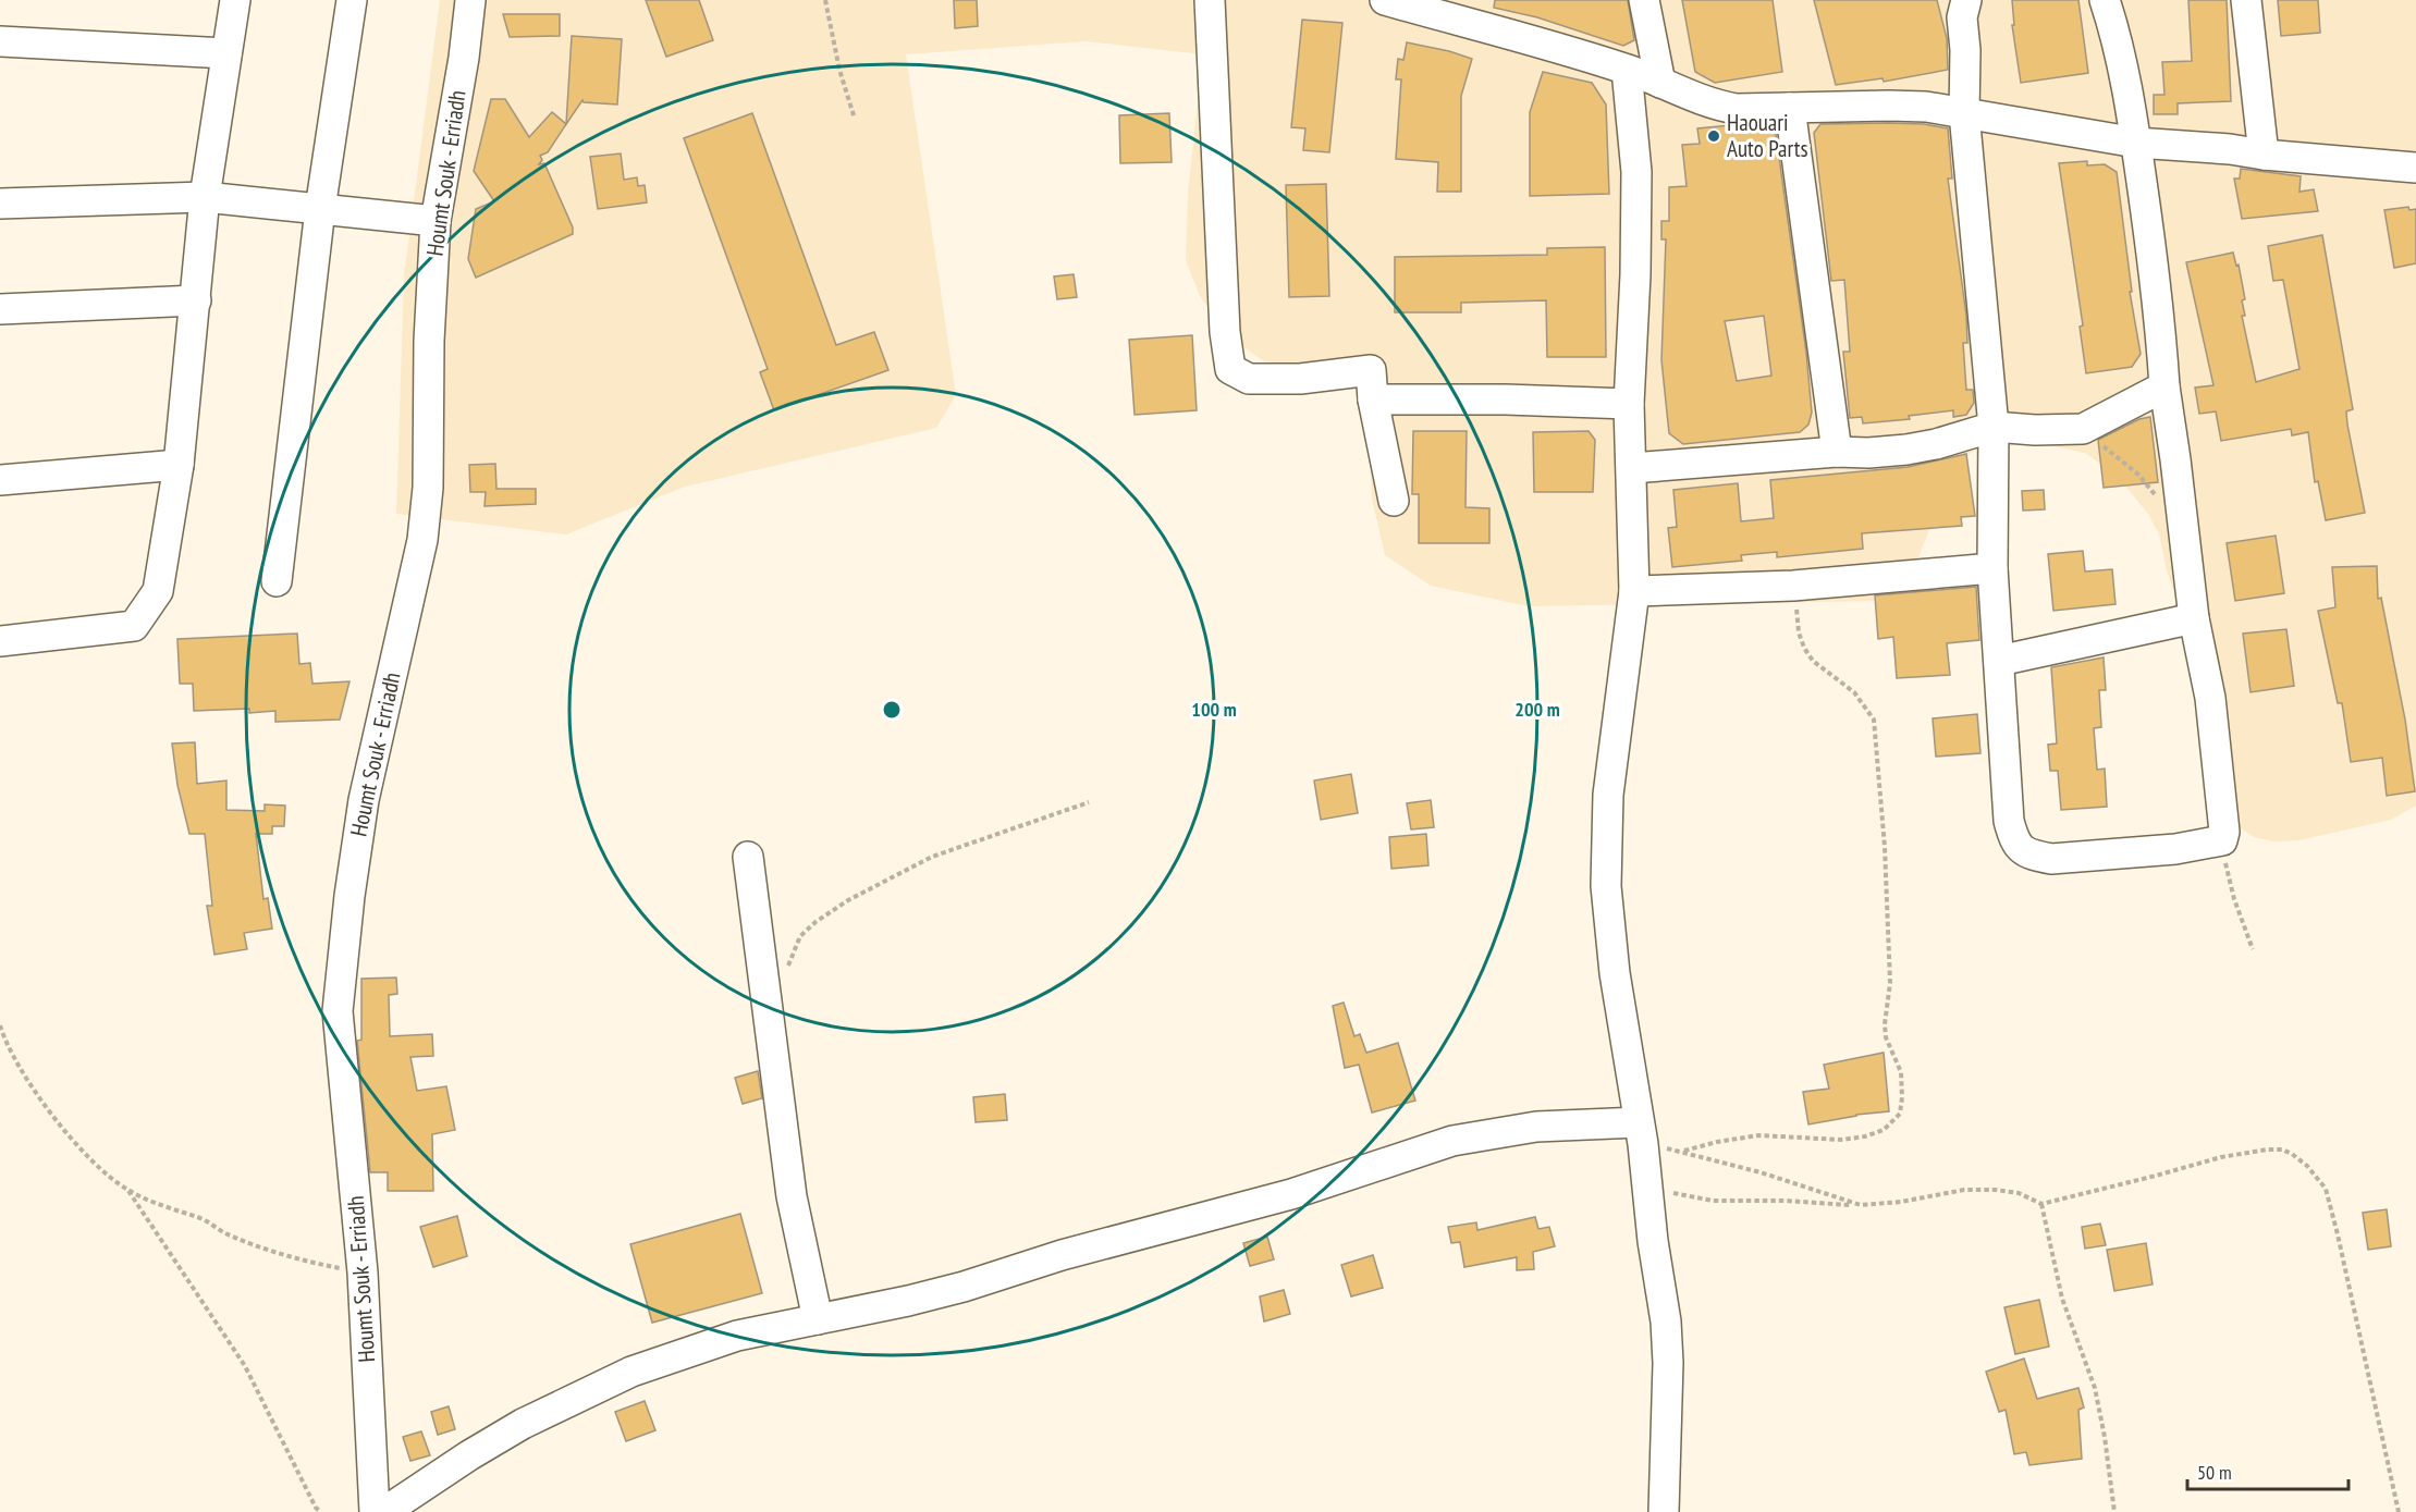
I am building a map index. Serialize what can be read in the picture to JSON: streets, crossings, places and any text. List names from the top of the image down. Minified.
{"streets":{"street":["Houmt Souk - Erriadh"]},"places":["Haouari Auto Parts"],"scale_bar":"50 m","rings":["100 m","200 m"]}
